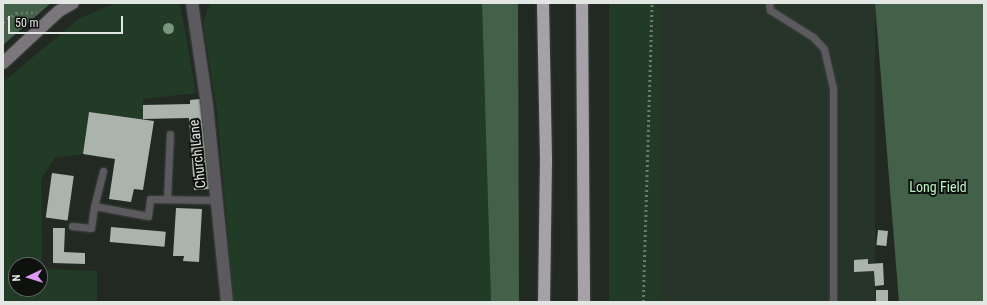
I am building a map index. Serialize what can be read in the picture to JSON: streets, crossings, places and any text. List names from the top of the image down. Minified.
{"streets":{"street":["Church Lane"]},"parks":["Long Field"],"scale_bar":"50 m","north":"left"}
